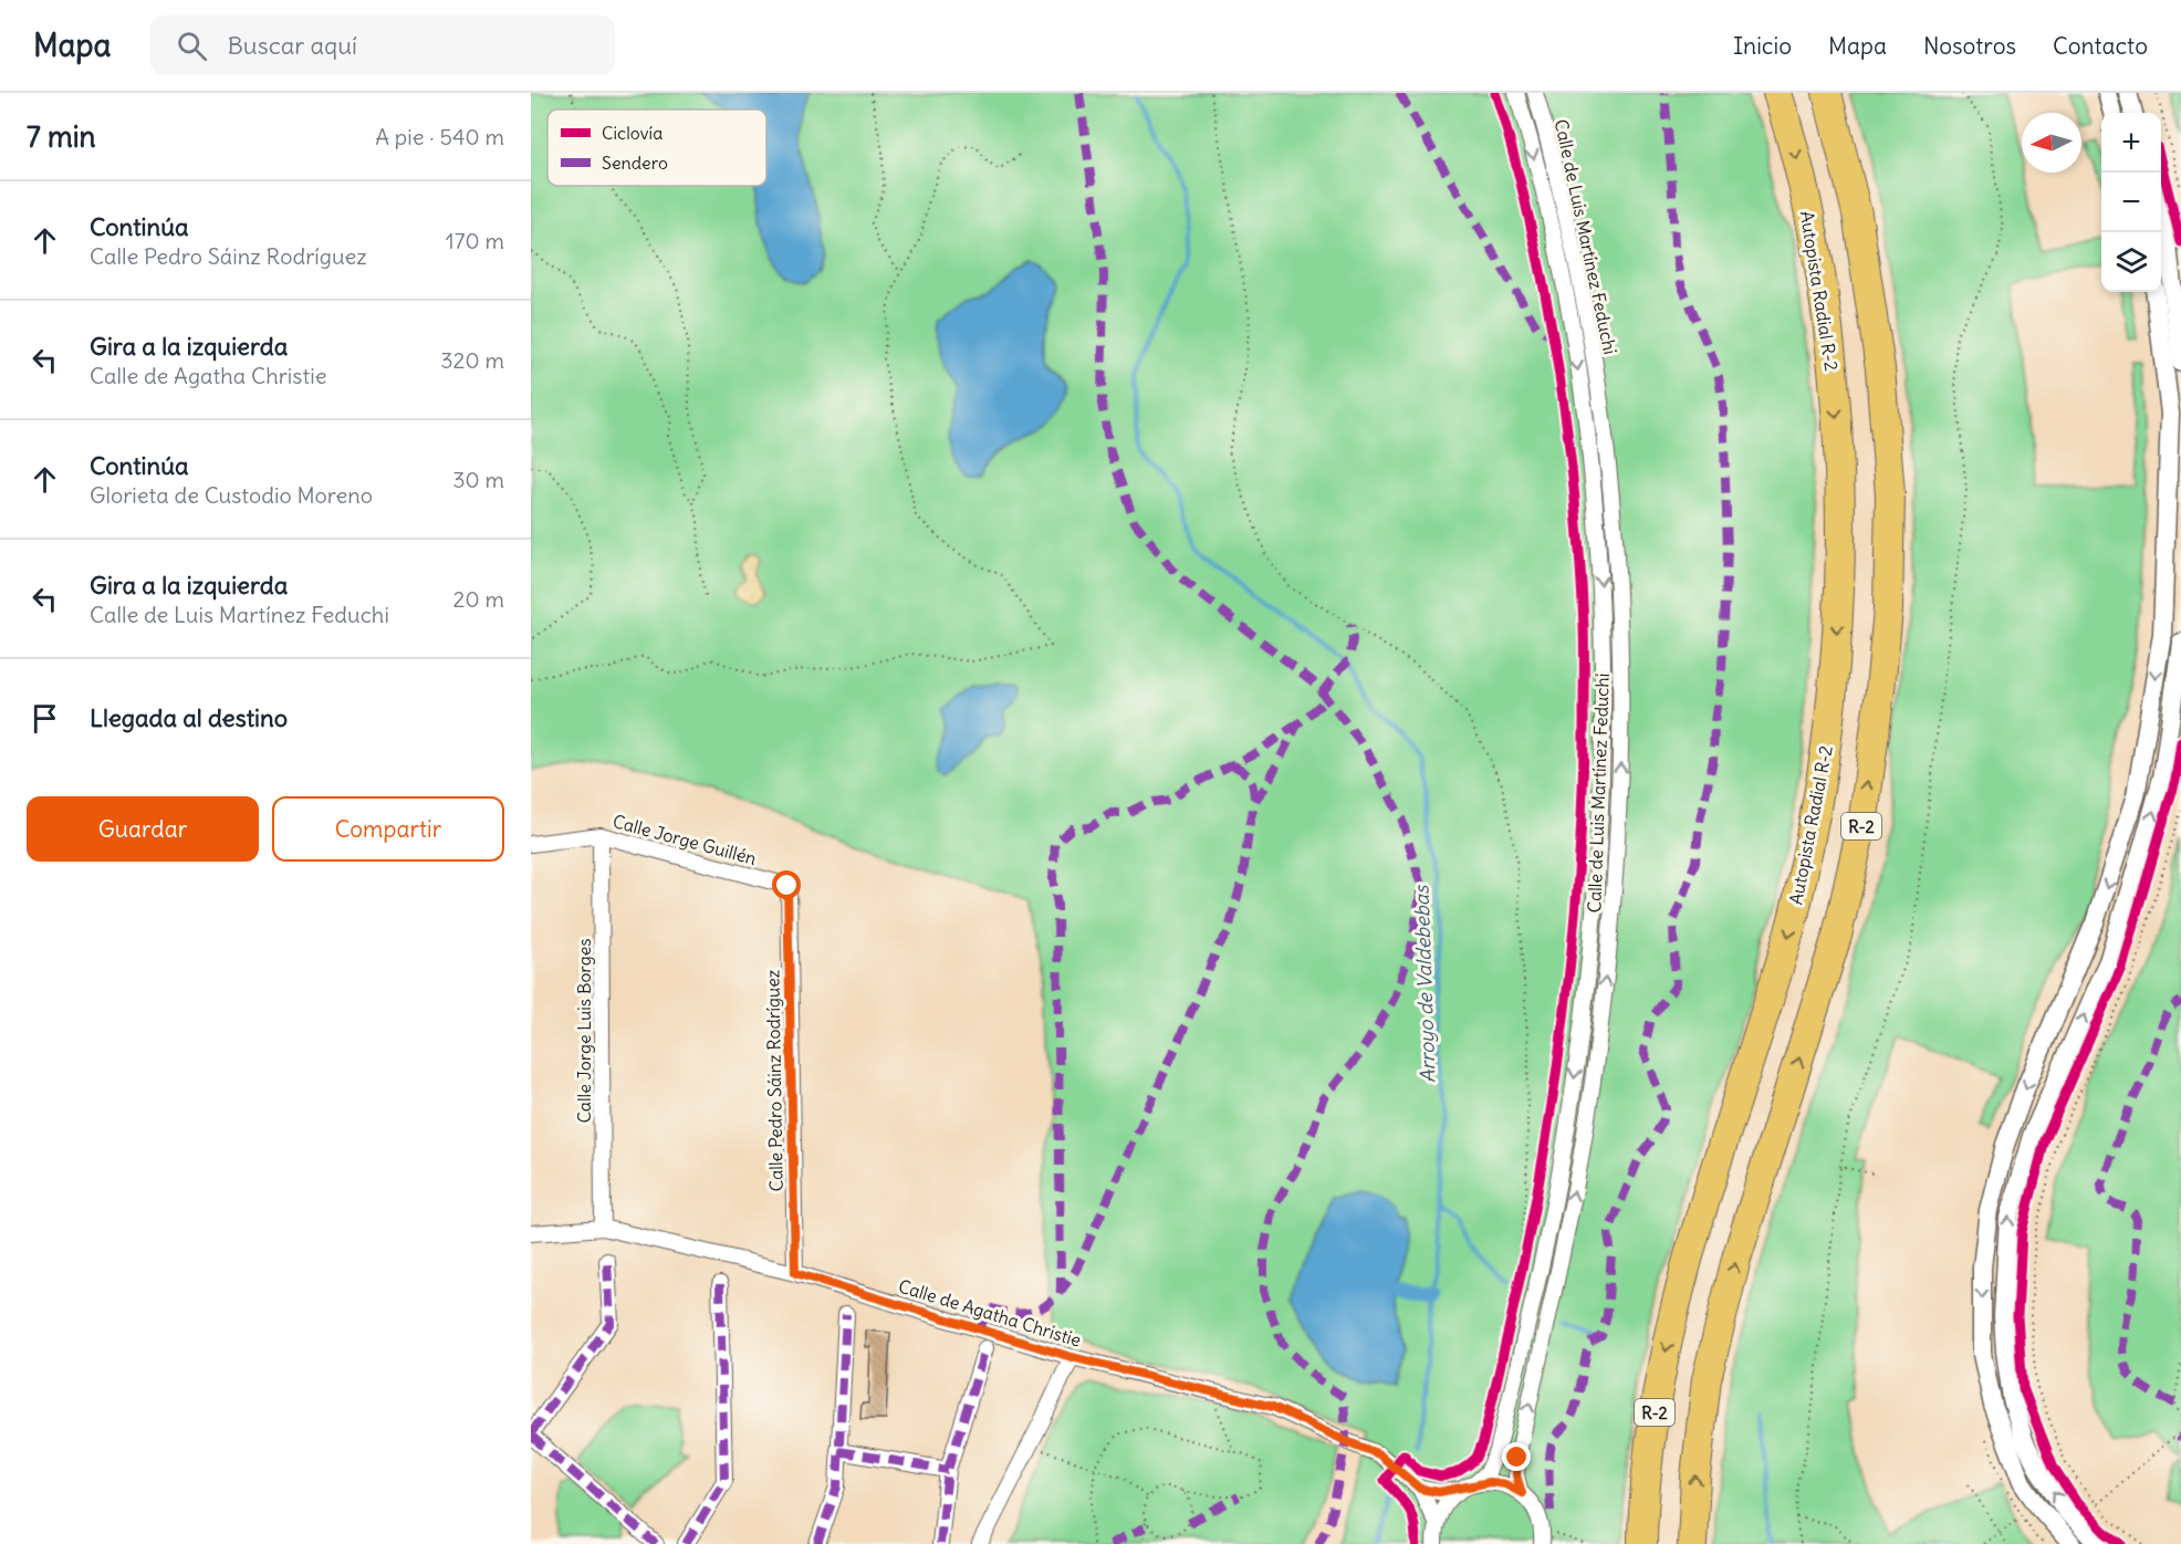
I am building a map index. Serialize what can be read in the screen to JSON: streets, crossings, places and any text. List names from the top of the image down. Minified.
{"streets":{"highway":["Autopista Radial R-2","R-2"],"street":["Calle de Luis Martínez Feduchi","Calle Jorge Guillén","Calle Jorge Luis Borges","Calle Pedro Sáinz Rodríguez","Calle de Agatha Christie"]},"crossings":[["Calle de Luis Martínez Feduchi","Calle de Agatha Christie"],["Calle Jorge Guillén","Calle Jorge Luis Borges"],["Calle Jorge Guillén","Calle Pedro Sáinz Rodríguez"],["Calle Jorge Luis Borges","Calle de Agatha Christie"],["Calle Pedro Sáinz Rodríguez","Calle de Agatha Christie"]],"water":["Arroyo de Valdebebas"],"legend":["Ciclovía","Sendero"],"north":"left","page":{"header":"Mapa","search":"Buscar aquí","nav":["Inicio","Mapa","Nosotros","Contacto"],"heading":["7 min","A pie · 540 m"],"map_buttons":["+","−"],"list":[["Continúa","Calle Pedro Sáinz Rodríguez","170 m"],["Gira a la izquierda","Calle de Agatha Christie","320 m"],["Continúa","Glorieta de Custodio Moreno","30 m"],["Gira a la izquierda","Calle de Luis Martínez Feduchi","20 m"],"Llegada al destino"],"buttons":["Guardar","Compartir"]}}
